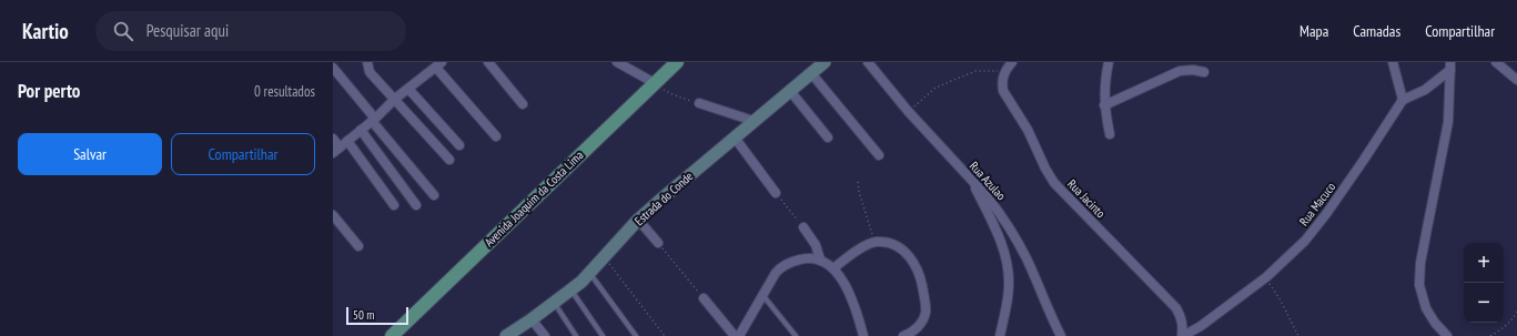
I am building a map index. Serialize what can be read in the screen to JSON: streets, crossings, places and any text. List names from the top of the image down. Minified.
{"streets":{"main road":["Avenida Joaquim da Costa Lima"],"street":["Rua Azulao","Estrada do Conde","Rua Jacinto","Rua Macuco"]},"crossings":[["Rua Jacinto","Rua Macuco"]],"scale_bar":"50 m","page":{"header":"Kartio","search":"Pesquisar aqui","nav":["Mapa","Camadas","Compartilhar"],"heading":["Por perto","0 resultados"],"buttons":["Salvar","Compartilhar"],"map_buttons":["+","−"],"scale":"50 m"}}
